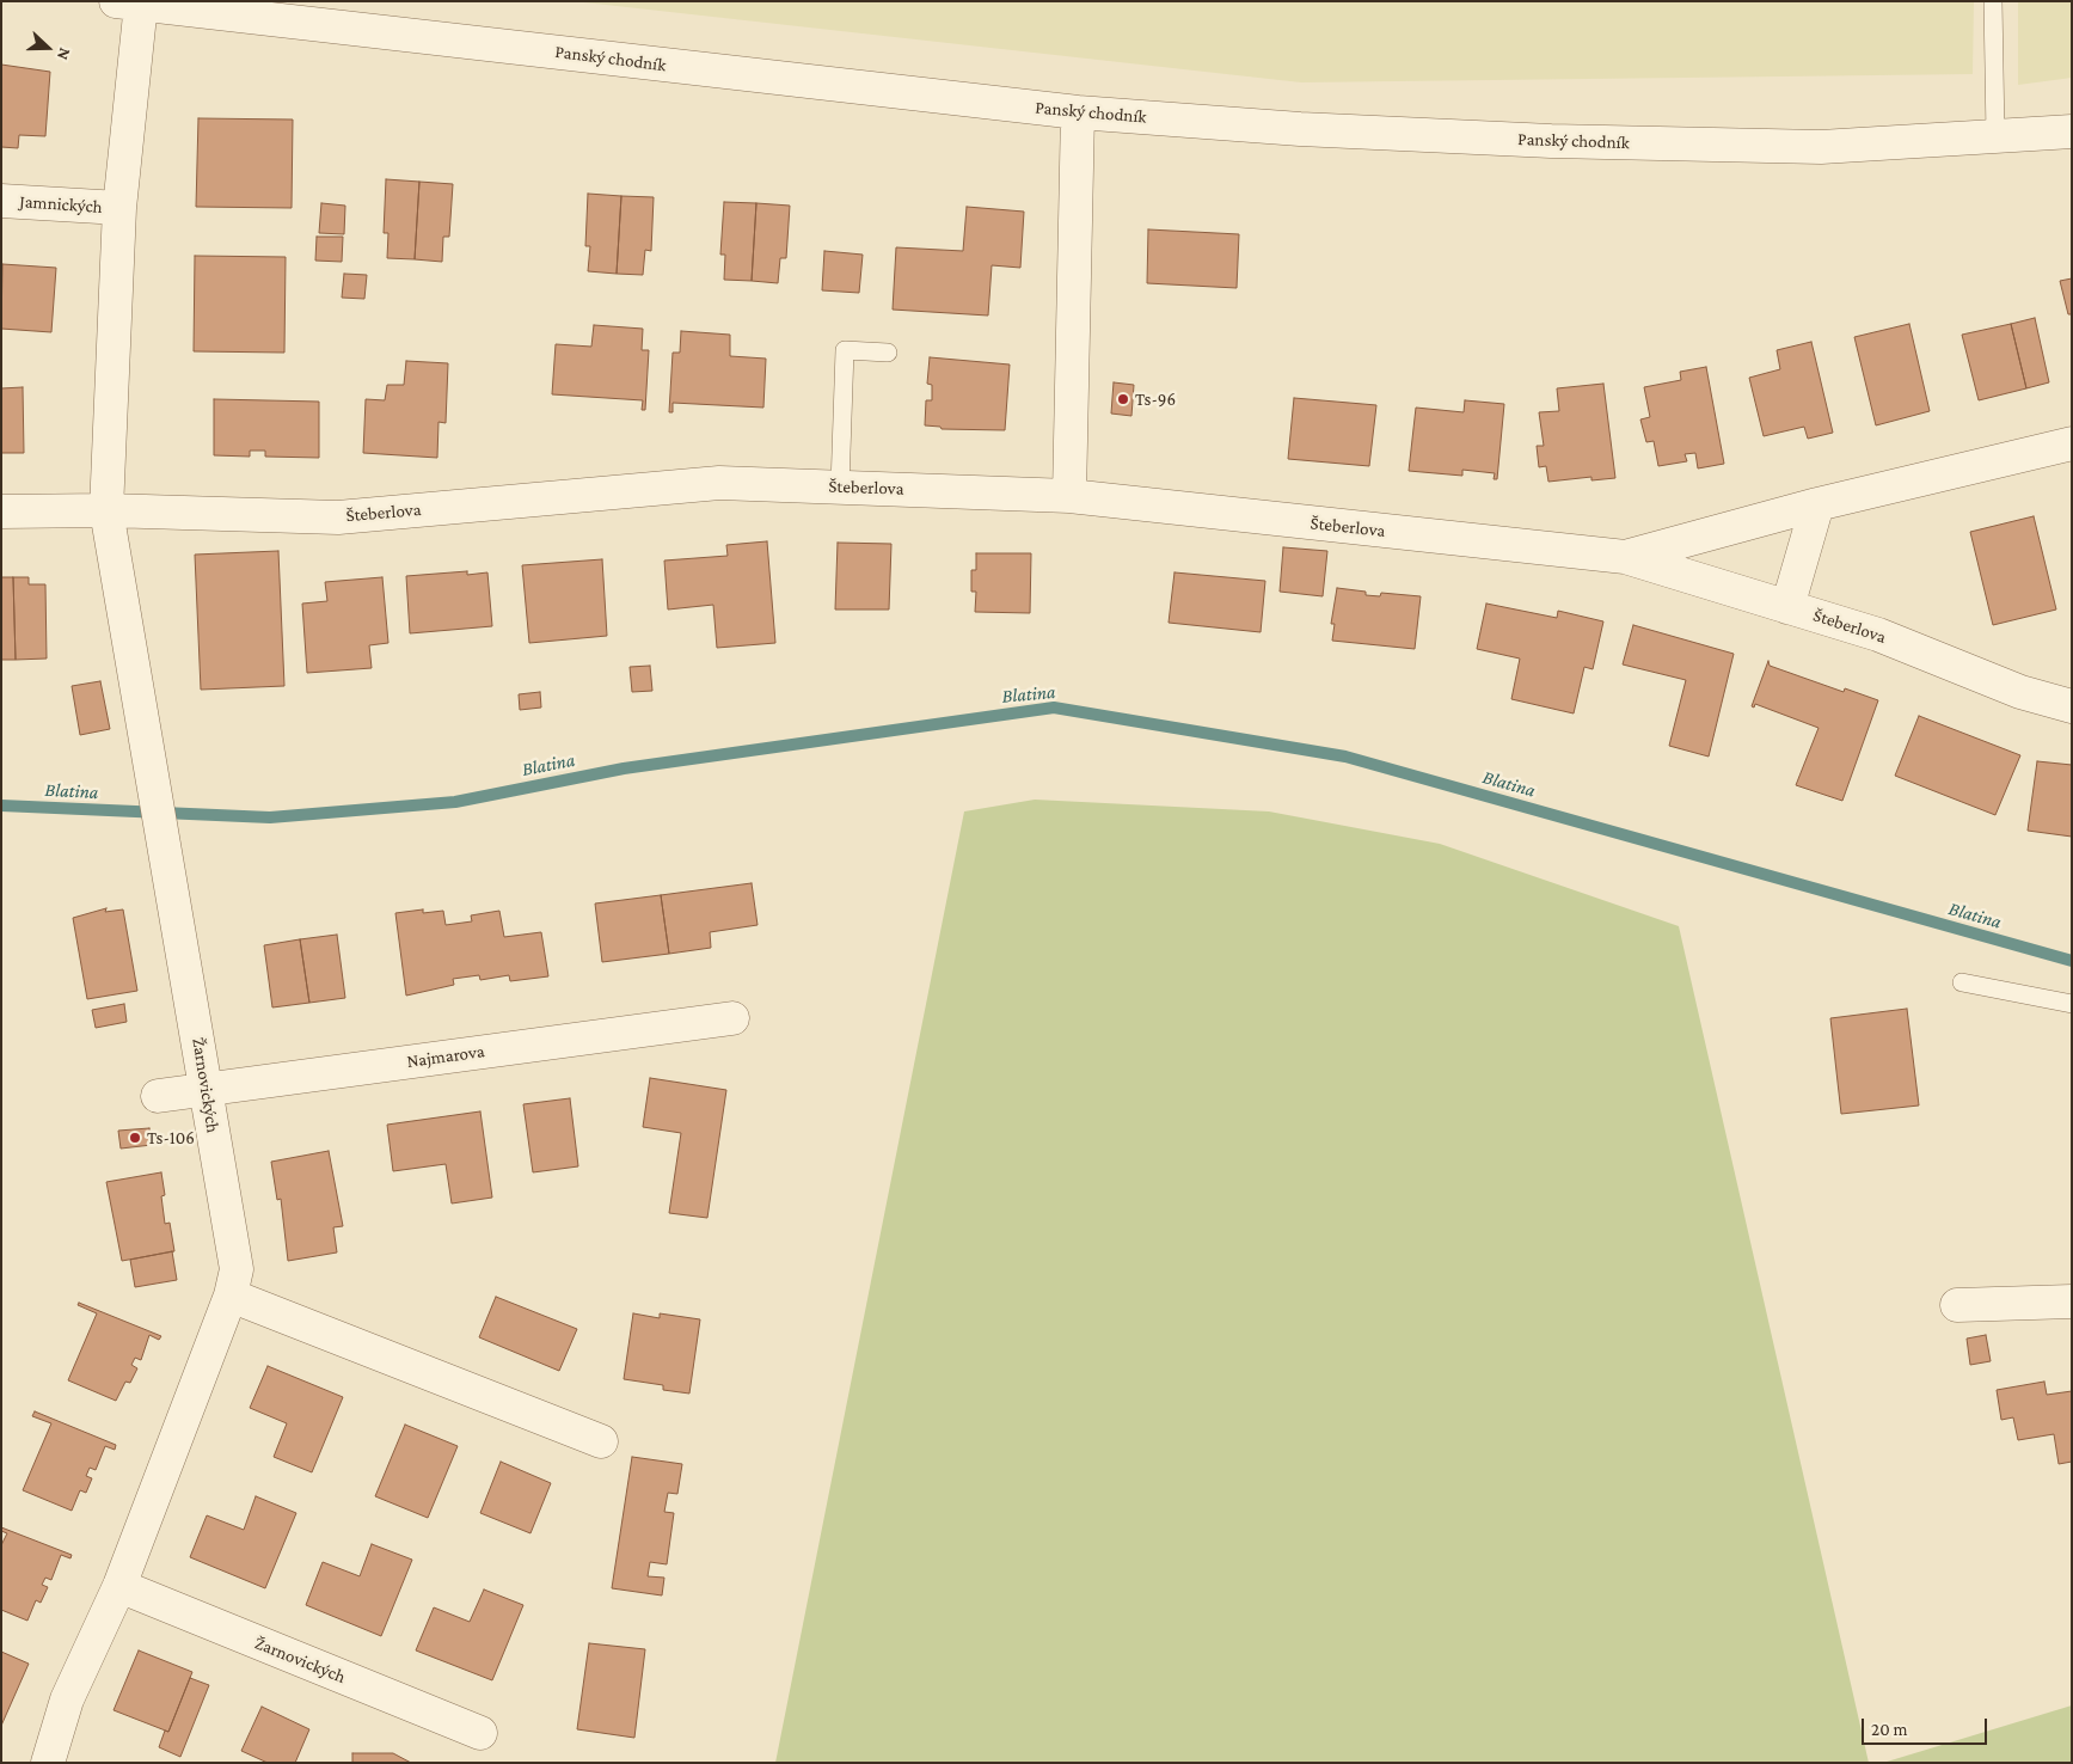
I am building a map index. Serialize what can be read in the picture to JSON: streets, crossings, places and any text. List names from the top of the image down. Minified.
{"streets":{"street":["Panský chodník","Jamnických","Šteberlova","Najmarova","Žarnovických"]},"crossings":[["Panský chodník","Žarnovických"],["Jamnických","Žarnovických"],["Šteberlova","Žarnovických"],["Najmarova","Žarnovických"]],"water":["Blatina"],"places":["Ts-96","Ts-106"],"scale_bar":"20 m","north":"right"}
